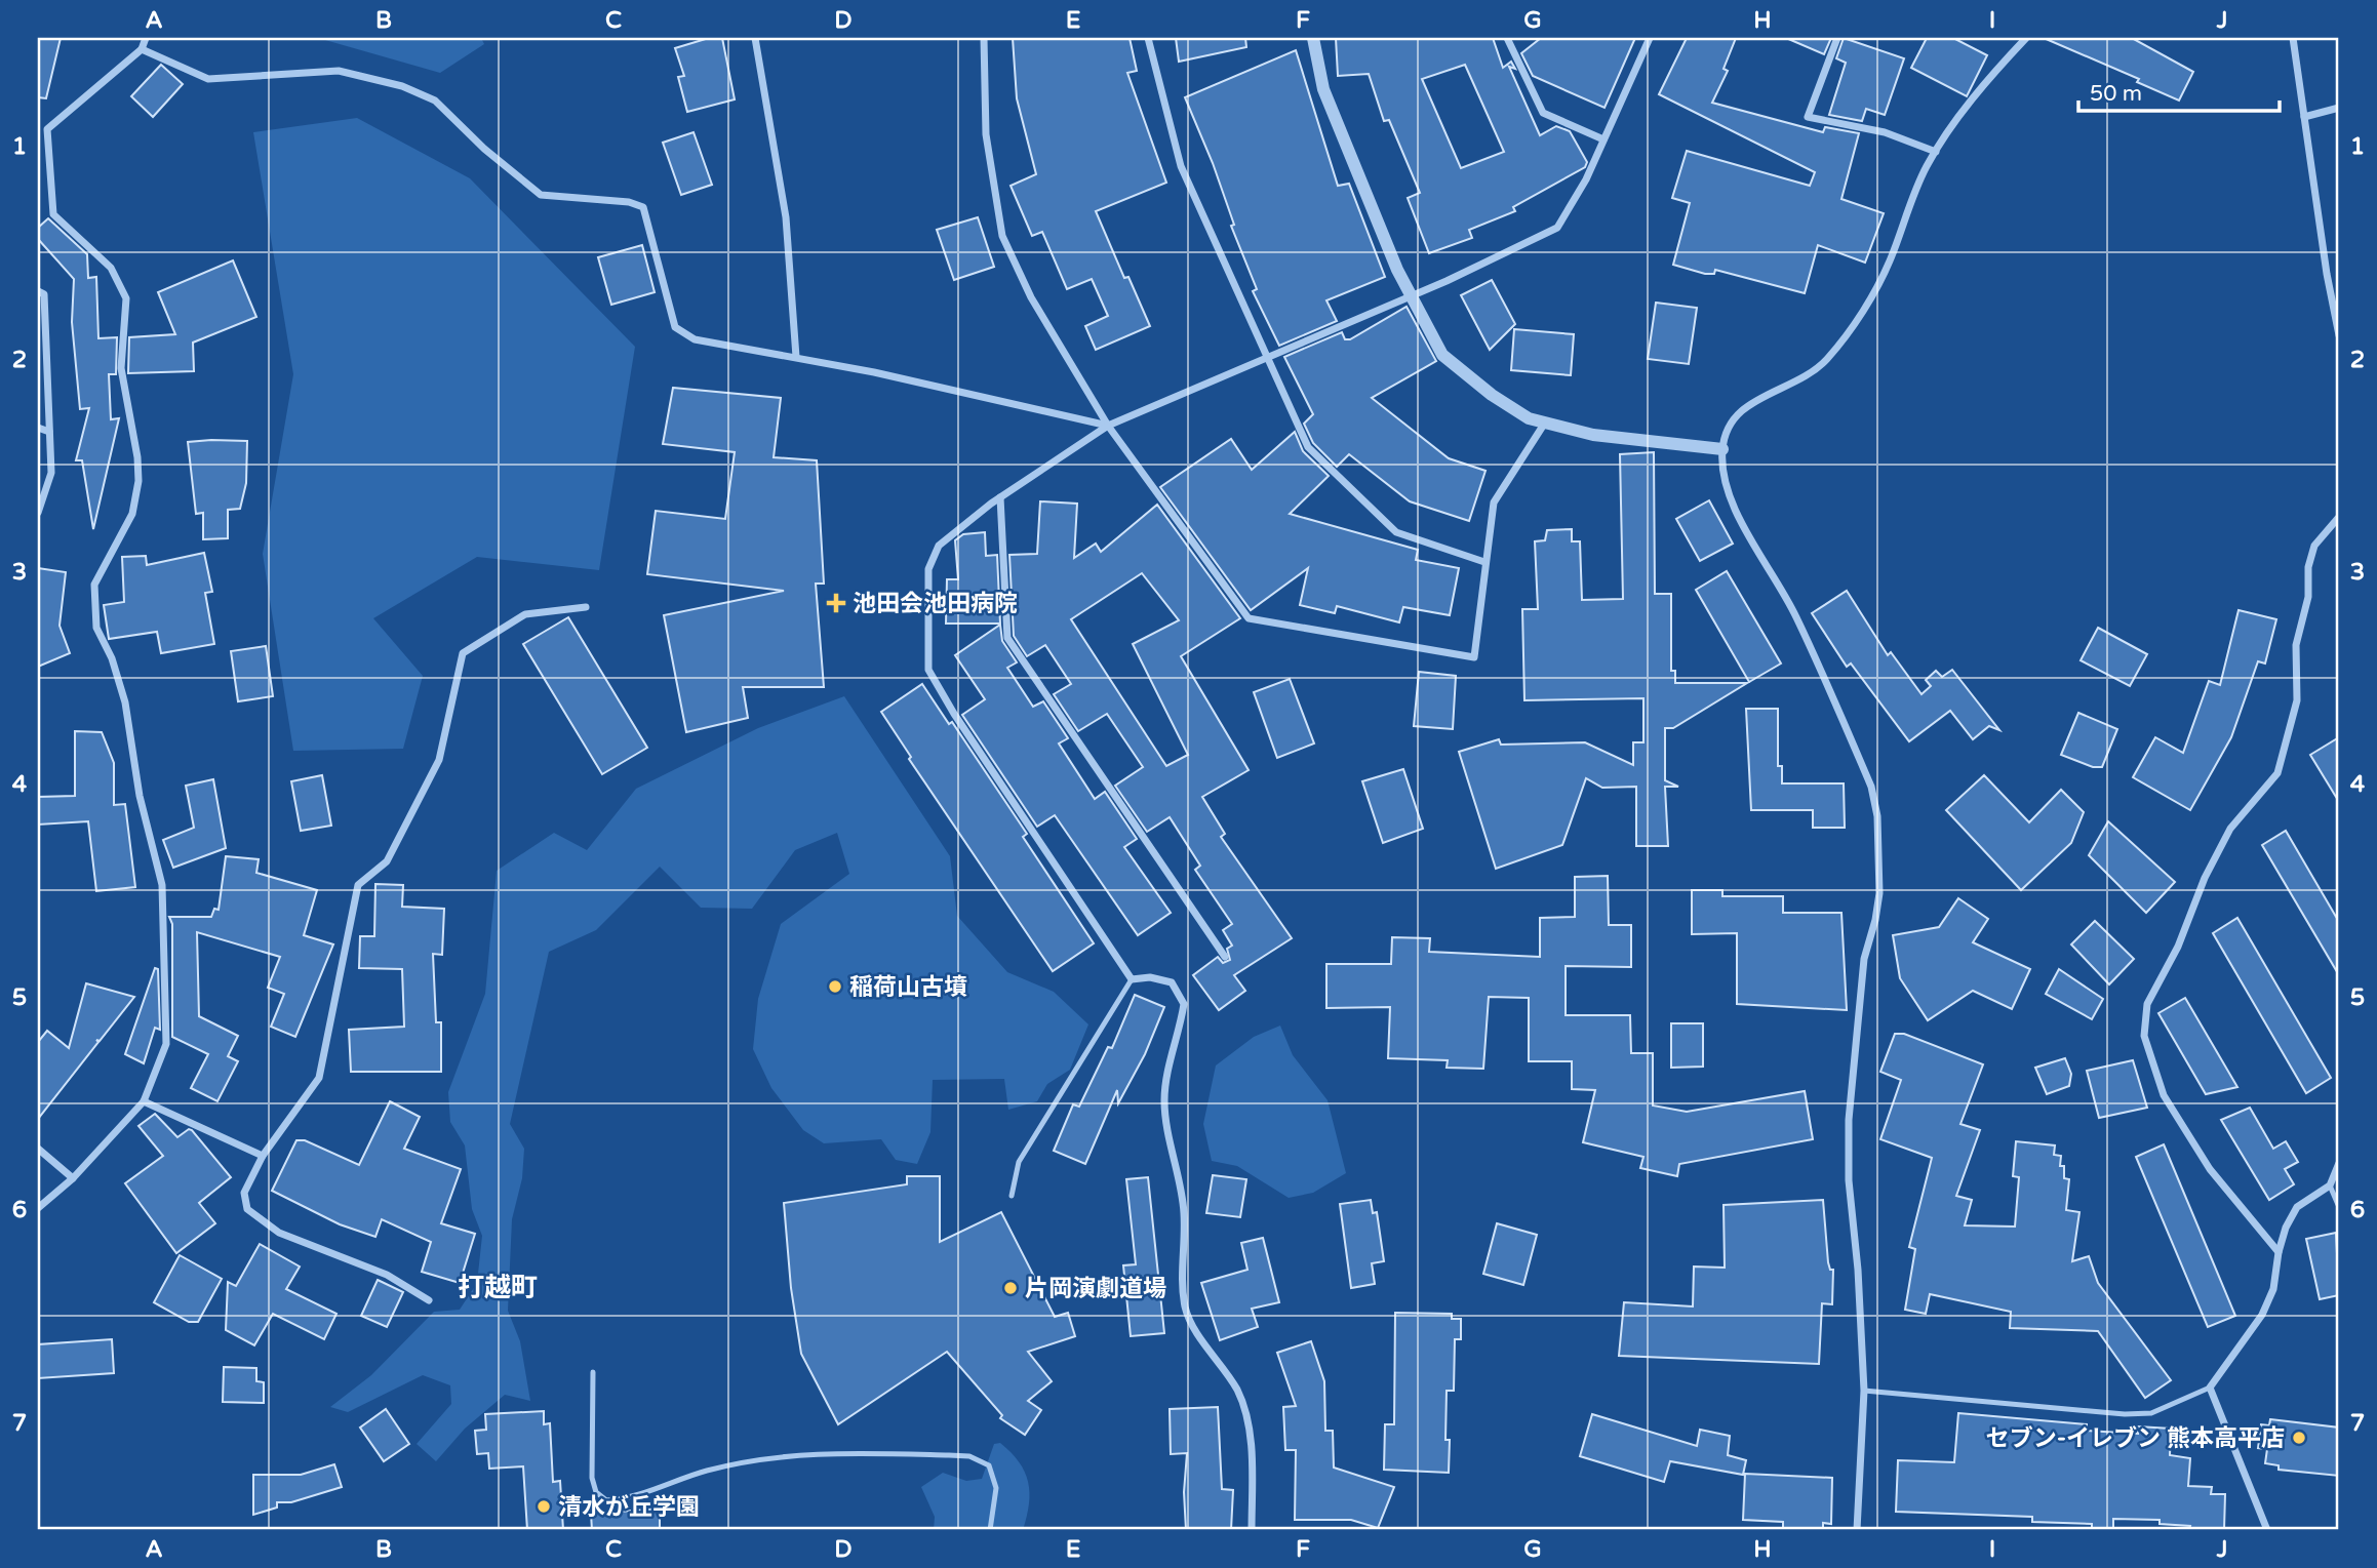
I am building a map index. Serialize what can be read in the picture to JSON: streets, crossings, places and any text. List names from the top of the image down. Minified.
{"districts":["打越町"],"places":{"health":["池田会池田病院"],"other":["稲荷山古墳","片岡演劇道場","セブン-イレブン 熊本高平店","清水が丘学園"]},"scale_bar":"50 m","grid":{"columns":["A","B","C","D","E","F","G","H","I","J"],"rows":["1","2","3","4","5","6","7"]}}
